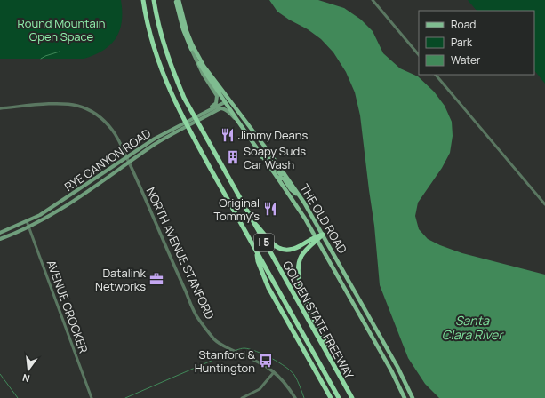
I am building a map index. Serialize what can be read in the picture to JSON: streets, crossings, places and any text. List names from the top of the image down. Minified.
{"streets":{"highway":["I 5","GOLDEN STATE FREEWAY"],"main road":["RYE CANYON ROAD","THE OLD ROAD"],"street":["NORTH AVENUE STANFORD","AVENUE CROCKER"]},"crossings":[["RYE CANYON ROAD","THE OLD ROAD"],["RYE CANYON ROAD","NORTH AVENUE STANFORD"],["RYE CANYON ROAD","AVENUE CROCKER"]],"water":["Santa Clara River"],"parks":["Round Mountain Open Space"],"places":{"restaurant":["Jimmy Deans","Original Tommy's"],"building":["Soapy Suds Car Wash"],"office":["Datalink Networks"],"bus stop":["Stanford & Huntington"]},"legend":["Road","Park","Water"],"north":"bottom"}
